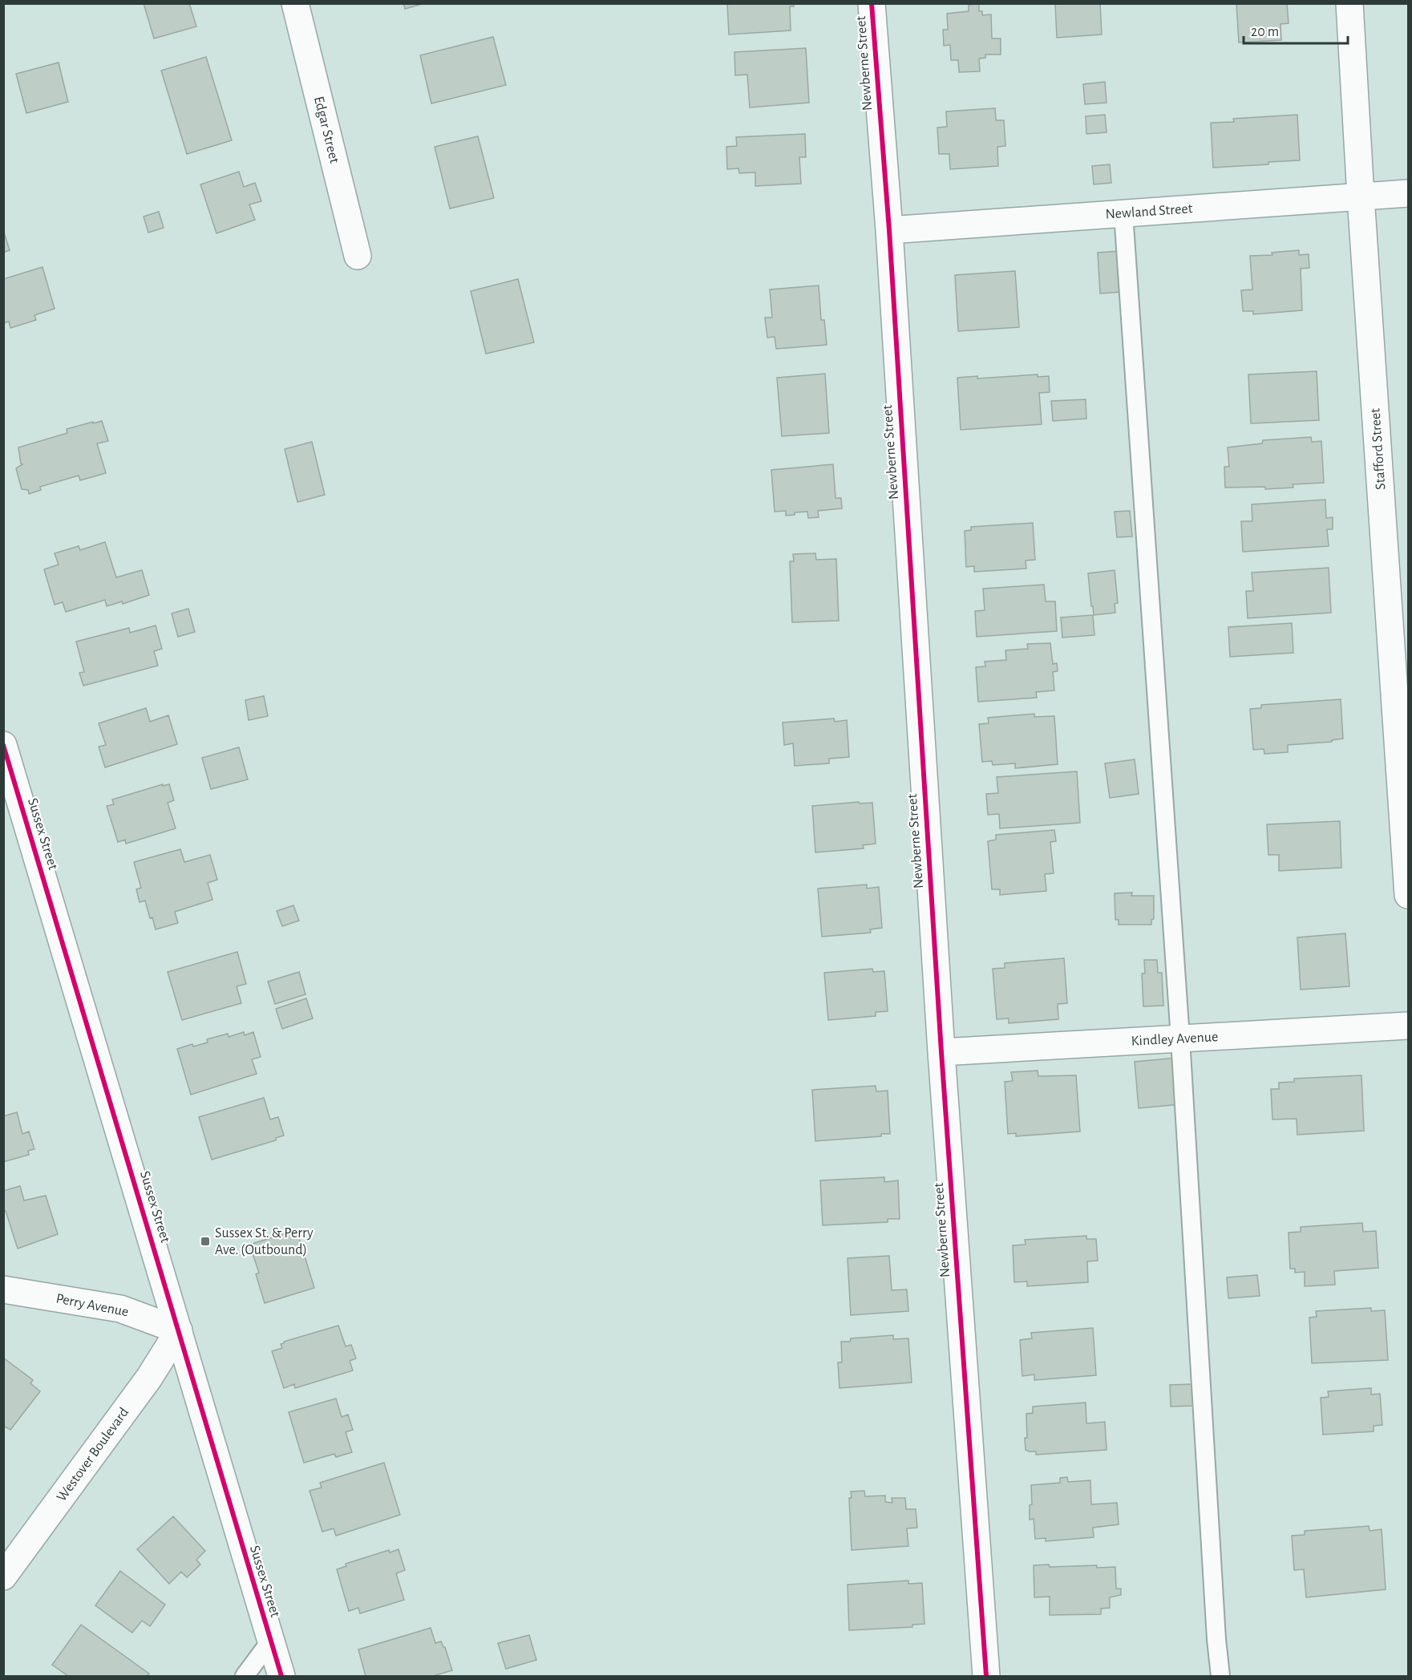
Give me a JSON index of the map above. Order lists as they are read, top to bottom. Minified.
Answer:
{"streets":{"street":["Newberne Street","Edgar Street","Newland Street","Stafford Street","Sussex Street","Kindley Avenue","Perry Avenue","Westover Boulevard"]},"crossings":[["Newberne Street","Newland Street"],["Newberne Street","Kindley Avenue"],["Newland Street","Stafford Street"],["Sussex Street","Perry Avenue"],["Sussex Street","Westover Boulevard"],["Perry Avenue","Westover Boulevard"]],"places":{"transit":["Sussex St. & Perry Ave. (Outbound)"]},"scale_bar":"20 m"}
